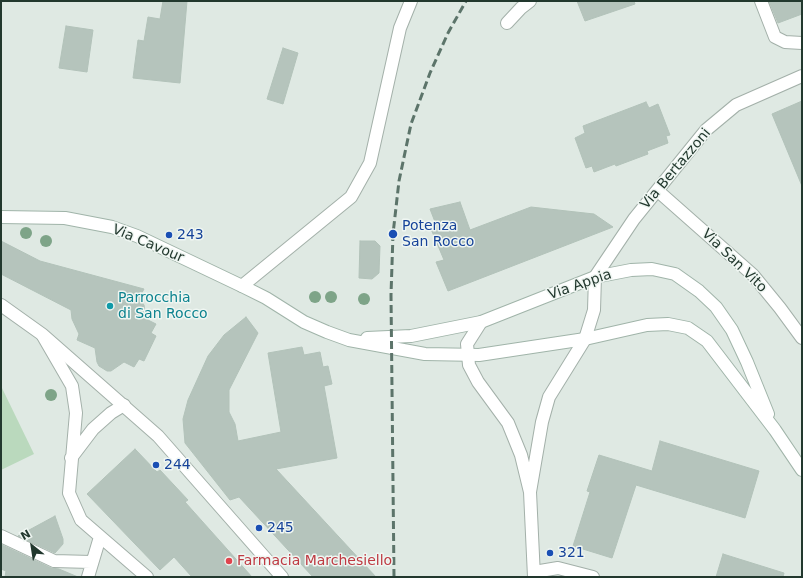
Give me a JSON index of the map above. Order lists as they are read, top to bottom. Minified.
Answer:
{"streets":{"street":["Via Bertazzoni","Via Cavour","Via San Vito","Via Appia"]},"crossings":[["Via Bertazzoni","Via San Vito"],["Via Bertazzoni","Via Appia"],["Via Cavour","Via Appia"]],"places":["Potenza San Rocco","243","Parrocchia di San Rocco","244","245","321","Farmacia Marchesiello"],"north":"top left"}
